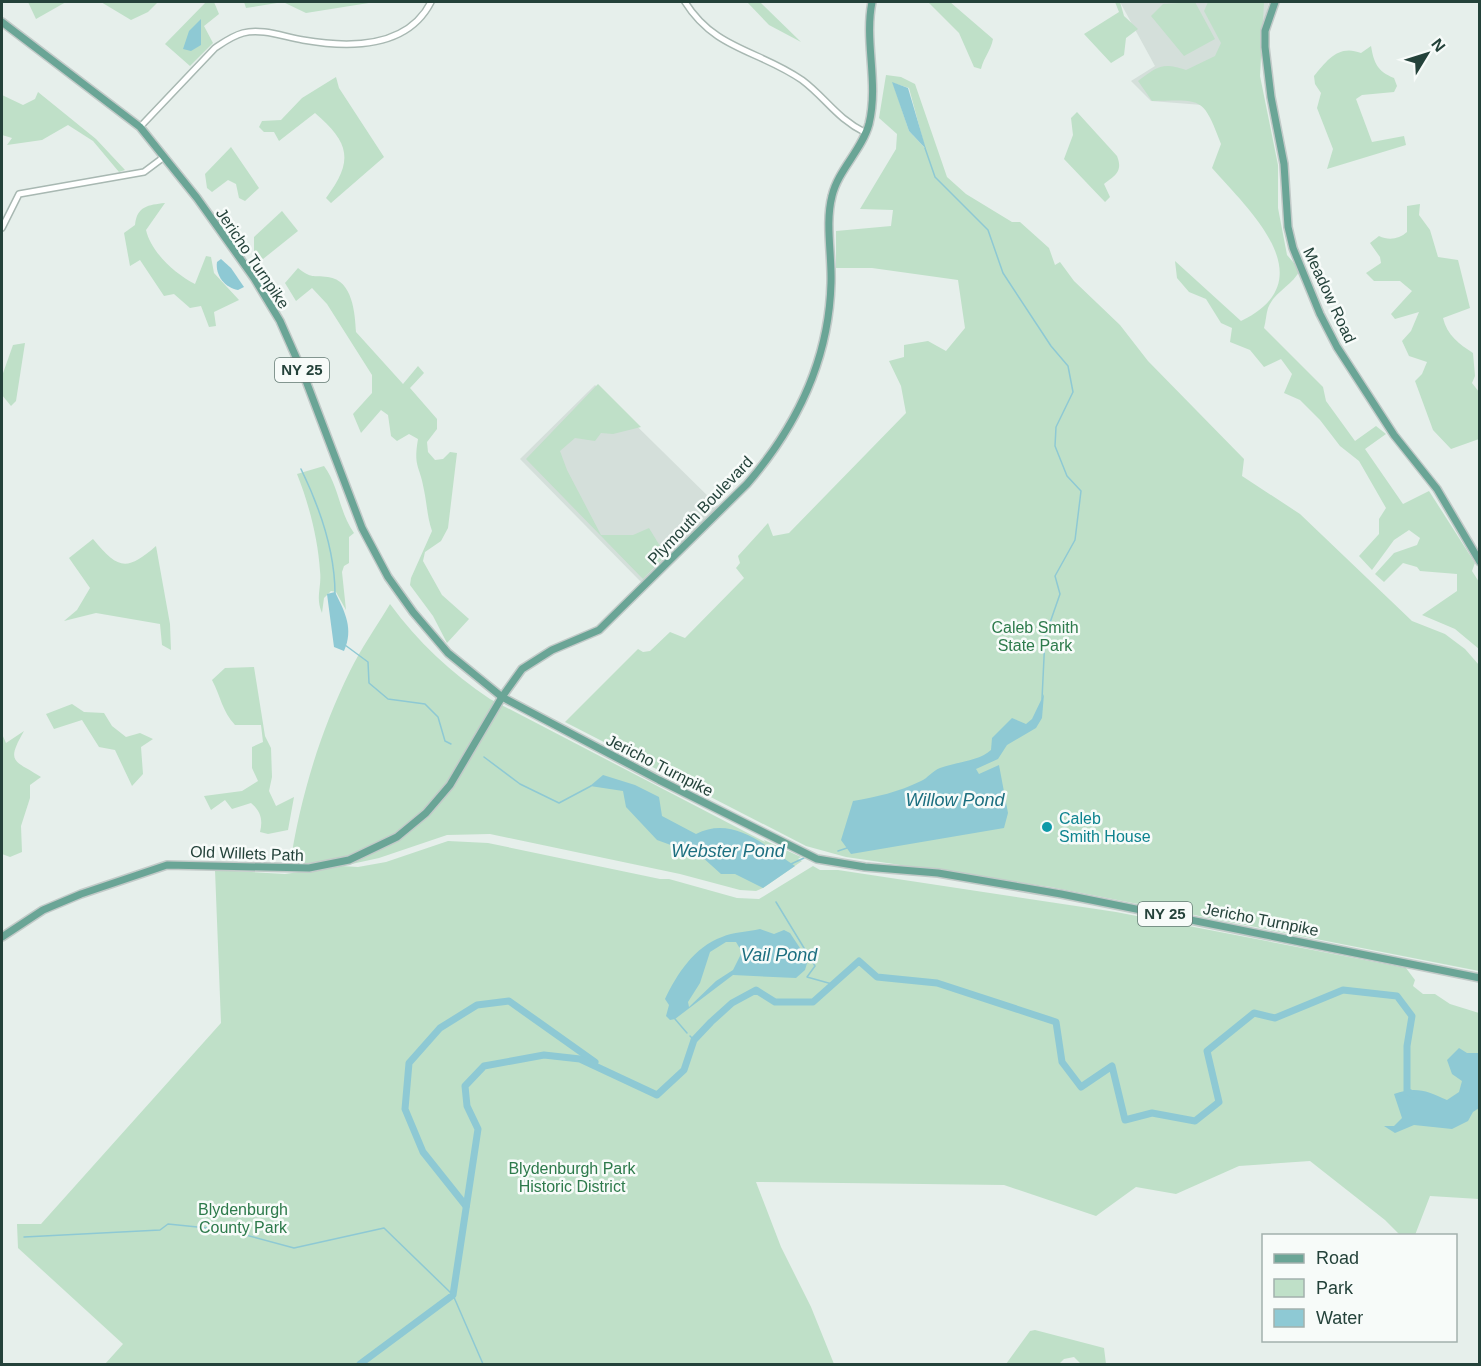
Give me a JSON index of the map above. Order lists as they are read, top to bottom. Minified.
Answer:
{"streets":{"main road":["Jericho Turnpike","Meadow Road","NY 25","Plymouth Boulevard","Old Willets Path"]},"crossings":[["Jericho Turnpike","NY 25"],["Jericho Turnpike","Plymouth Boulevard"],["Jericho Turnpike","Old Willets Path"],["Plymouth Boulevard","Old Willets Path"]],"water":["Willow Pond","Webster Pond","Vail Pond"],"parks":["Caleb Smith State Park","Blydenburgh Park Historic District","Blydenburgh County Park"],"places":["Caleb Smith House"],"legend":["Road","Park","Water"],"north":"top right"}
